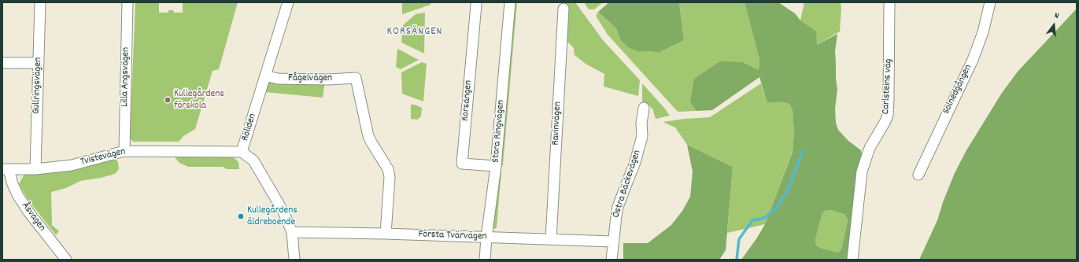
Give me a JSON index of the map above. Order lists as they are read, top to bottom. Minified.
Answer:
{"streets":{"street":["Lilla Ängsvägen","Fågelvägen","Gullringsvägen","Carlsteins väg","Solnedgången","Korsängen","Ravinvägen","Röliden","Stora Ringvägen","Tvistevägen","Östra Bäckevägen","Åsvägen","Första Tvärvägen"]},"crossings":[["Lilla Ängsvägen","Tvistevägen"],["Fågelvägen","Röliden"],["Fågelvägen","Första Tvärvägen"],["Gullringsvägen","Tvistevägen"],["Korsängen","Stora Ringvägen"],["Ravinvägen","Första Tvärvägen"],["Röliden","Tvistevägen"],["Röliden","Första Tvärvägen"],["Stora Ringvägen","Första Tvärvägen"],["Tvistevägen","Åsvägen"],["Östra Bäckevägen","Första Tvärvägen"]],"districts":["KORSÄNGEN"],"places":["Kullegårdens förskola","Kullegårdens äldreboende"],"north":"top"}
